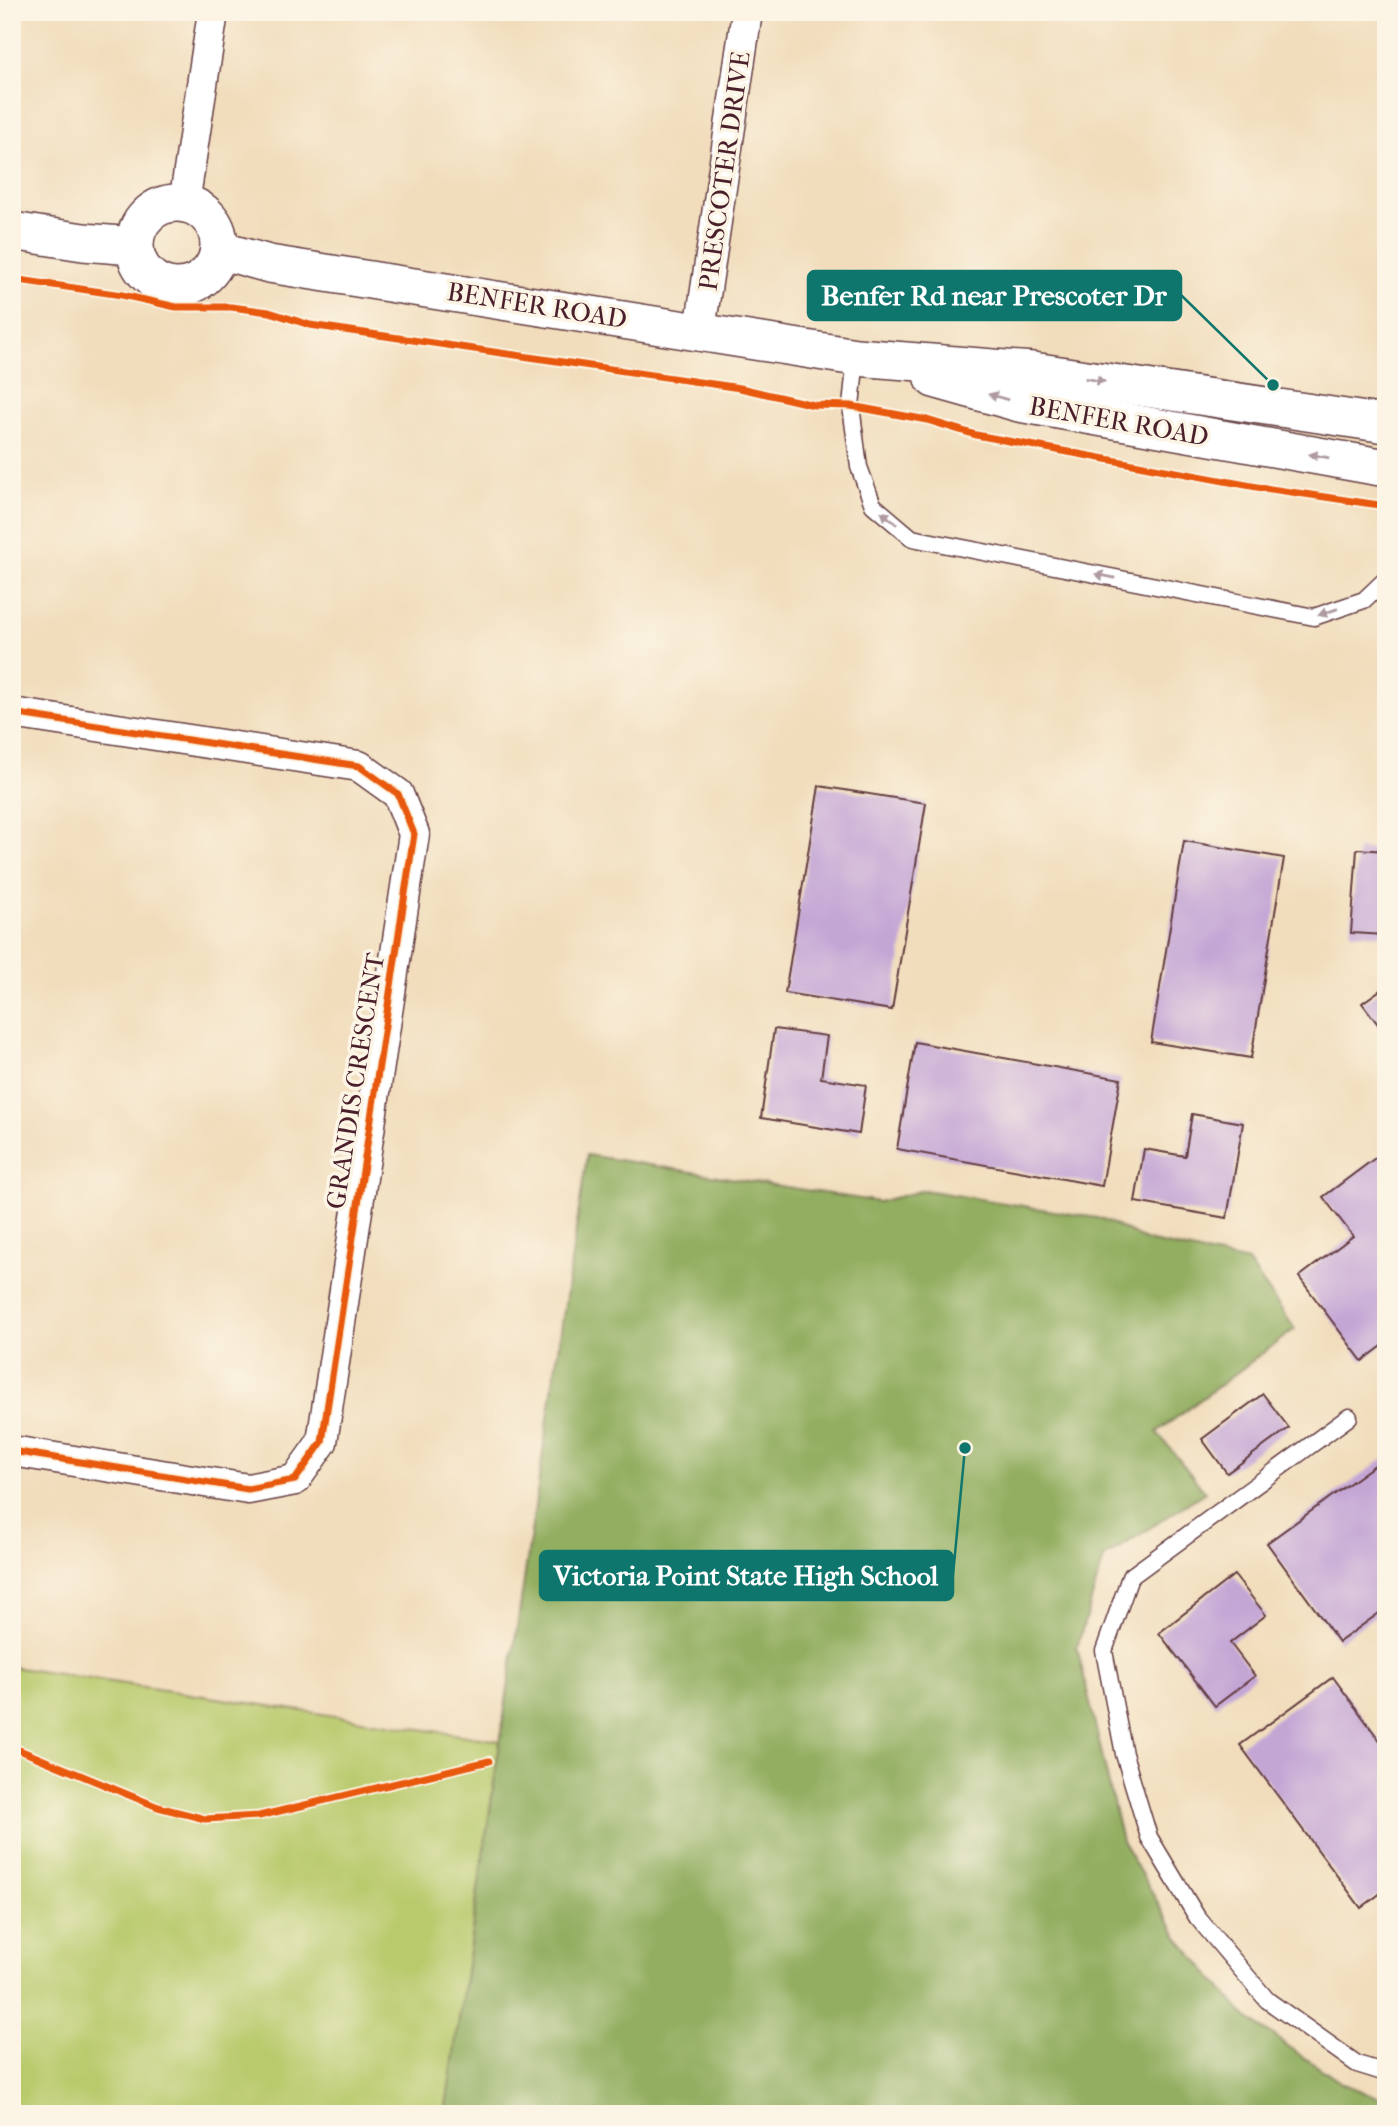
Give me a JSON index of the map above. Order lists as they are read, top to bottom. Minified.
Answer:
{"streets":{"street":["PRESCOTER DRIVE","BENFER ROAD","GRANDIS CRESCENT"]},"crossings":[["PRESCOTER DRIVE","BENFER ROAD"]],"places":["Benfer Rd near Prescoter Dr","Victoria Point State High School"]}
